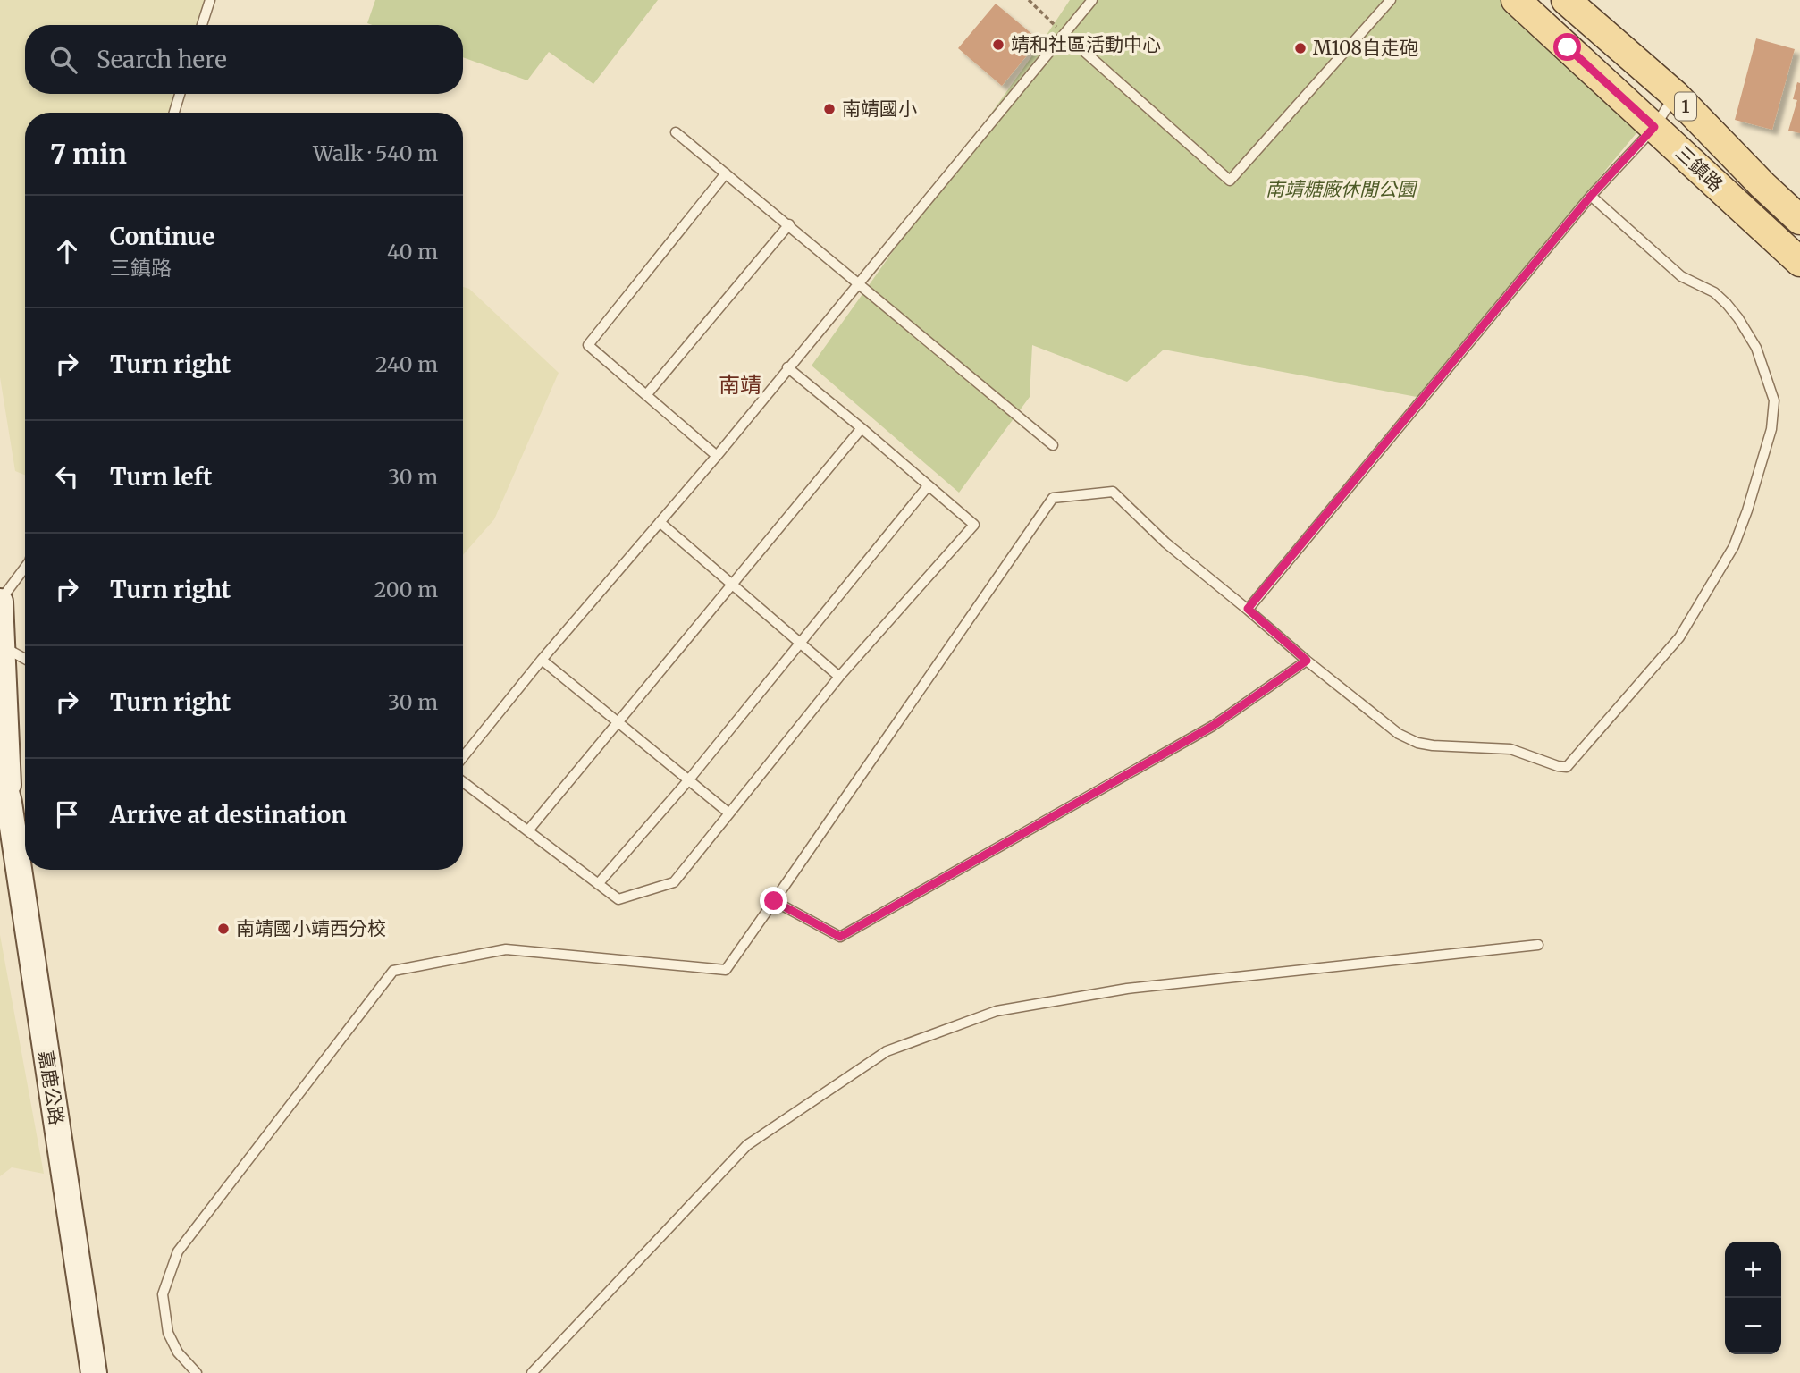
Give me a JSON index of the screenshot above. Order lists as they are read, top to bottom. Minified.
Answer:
{"streets":{"main road":["1","三鎮路","嘉鹿公路"]},"districts":["南靖"],"parks":["南靖糖廠休閒公園"],"places":["靖和社區活動中心","M108自走砲","南靖國小","南靖國小靖西分校"],"page":{"search":"Search here","heading":["7 min","Walk · 540 m"],"list":[["Continue","三鎮路","40 m"],["Turn right","240 m"],["Turn left","30 m"],["Turn right","200 m"],["Turn right","30 m"],"Arrive at destination"],"map_buttons":["+","−"]}}
